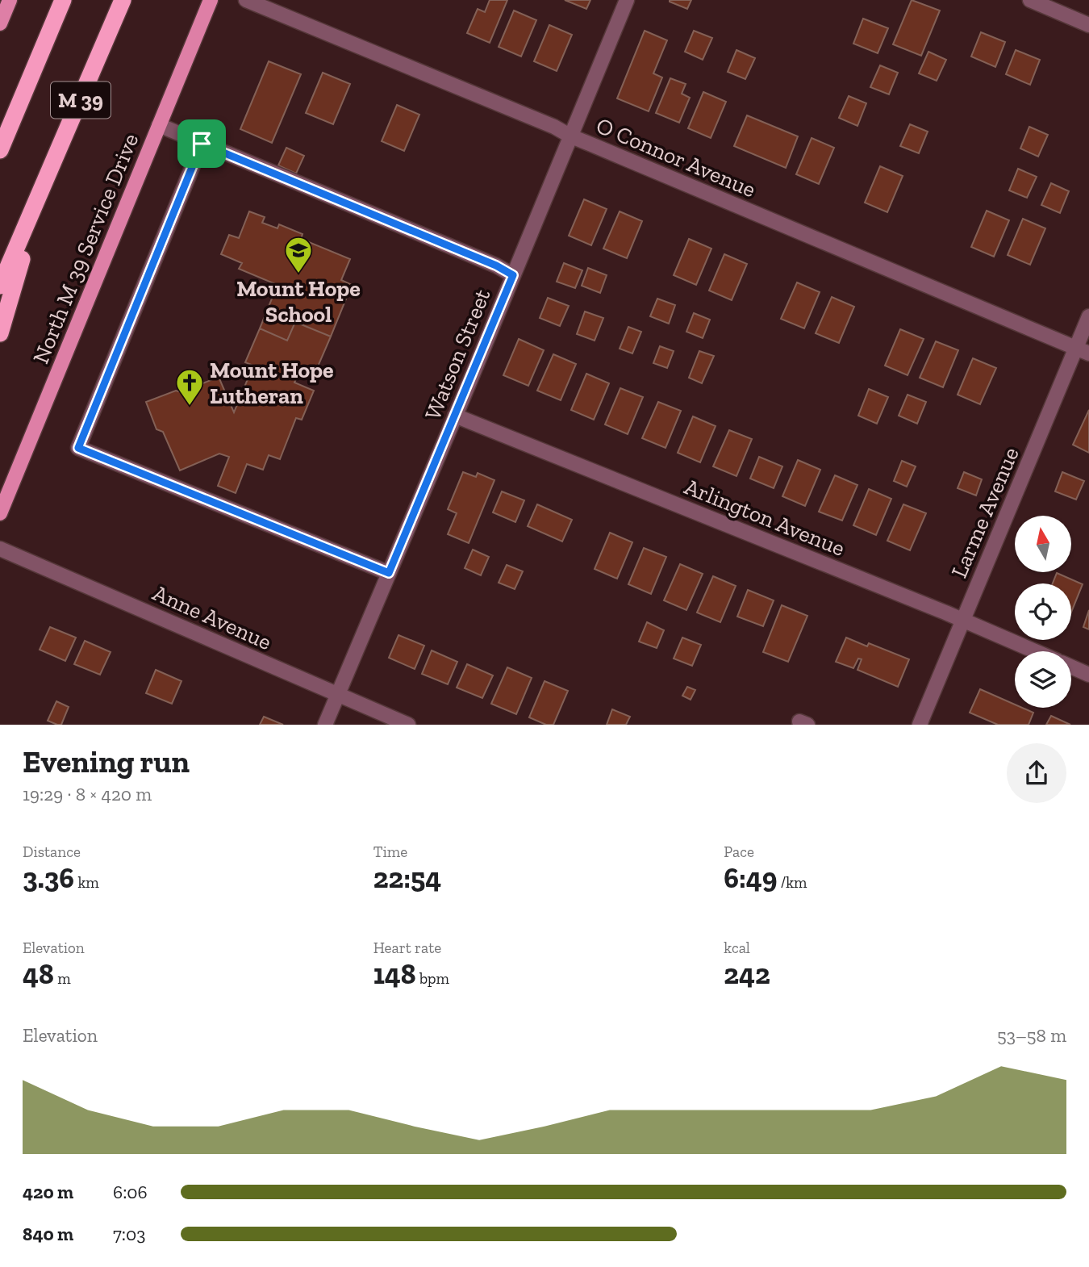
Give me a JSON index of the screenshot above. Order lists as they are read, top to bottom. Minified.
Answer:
{"streets":{"highway":["M 39"],"main road":["North M 39 Service Drive"],"street":["O Connor Avenue","Watson Street","Larme Avenue","Arlington Avenue","Anne Avenue"]},"crossings":[["O Connor Avenue","Watson Street"],["O Connor Avenue","Larme Avenue"],["Watson Street","Arlington Avenue"],["Watson Street","Anne Avenue"],["Larme Avenue","Arlington Avenue"]],"places":{"school or university":["Mount Hope School"],"church":["Mount Hope Lutheran"]},"north":"top","page":{"heading":["Evening run","19:29 · 8 × 420 m"],"stats":[["Distance","3.36 km"],["Time","22:54"],["Pace","6:49 /km"],["Elevation","48 m"],["Heart rate","148 bpm"],["kcal","242"]],"chart":["Elevation","53–58 m"],"list":[{"name":"420 m","note":"6:06"},{"name":"840 m","note":"7:03"}]}}
